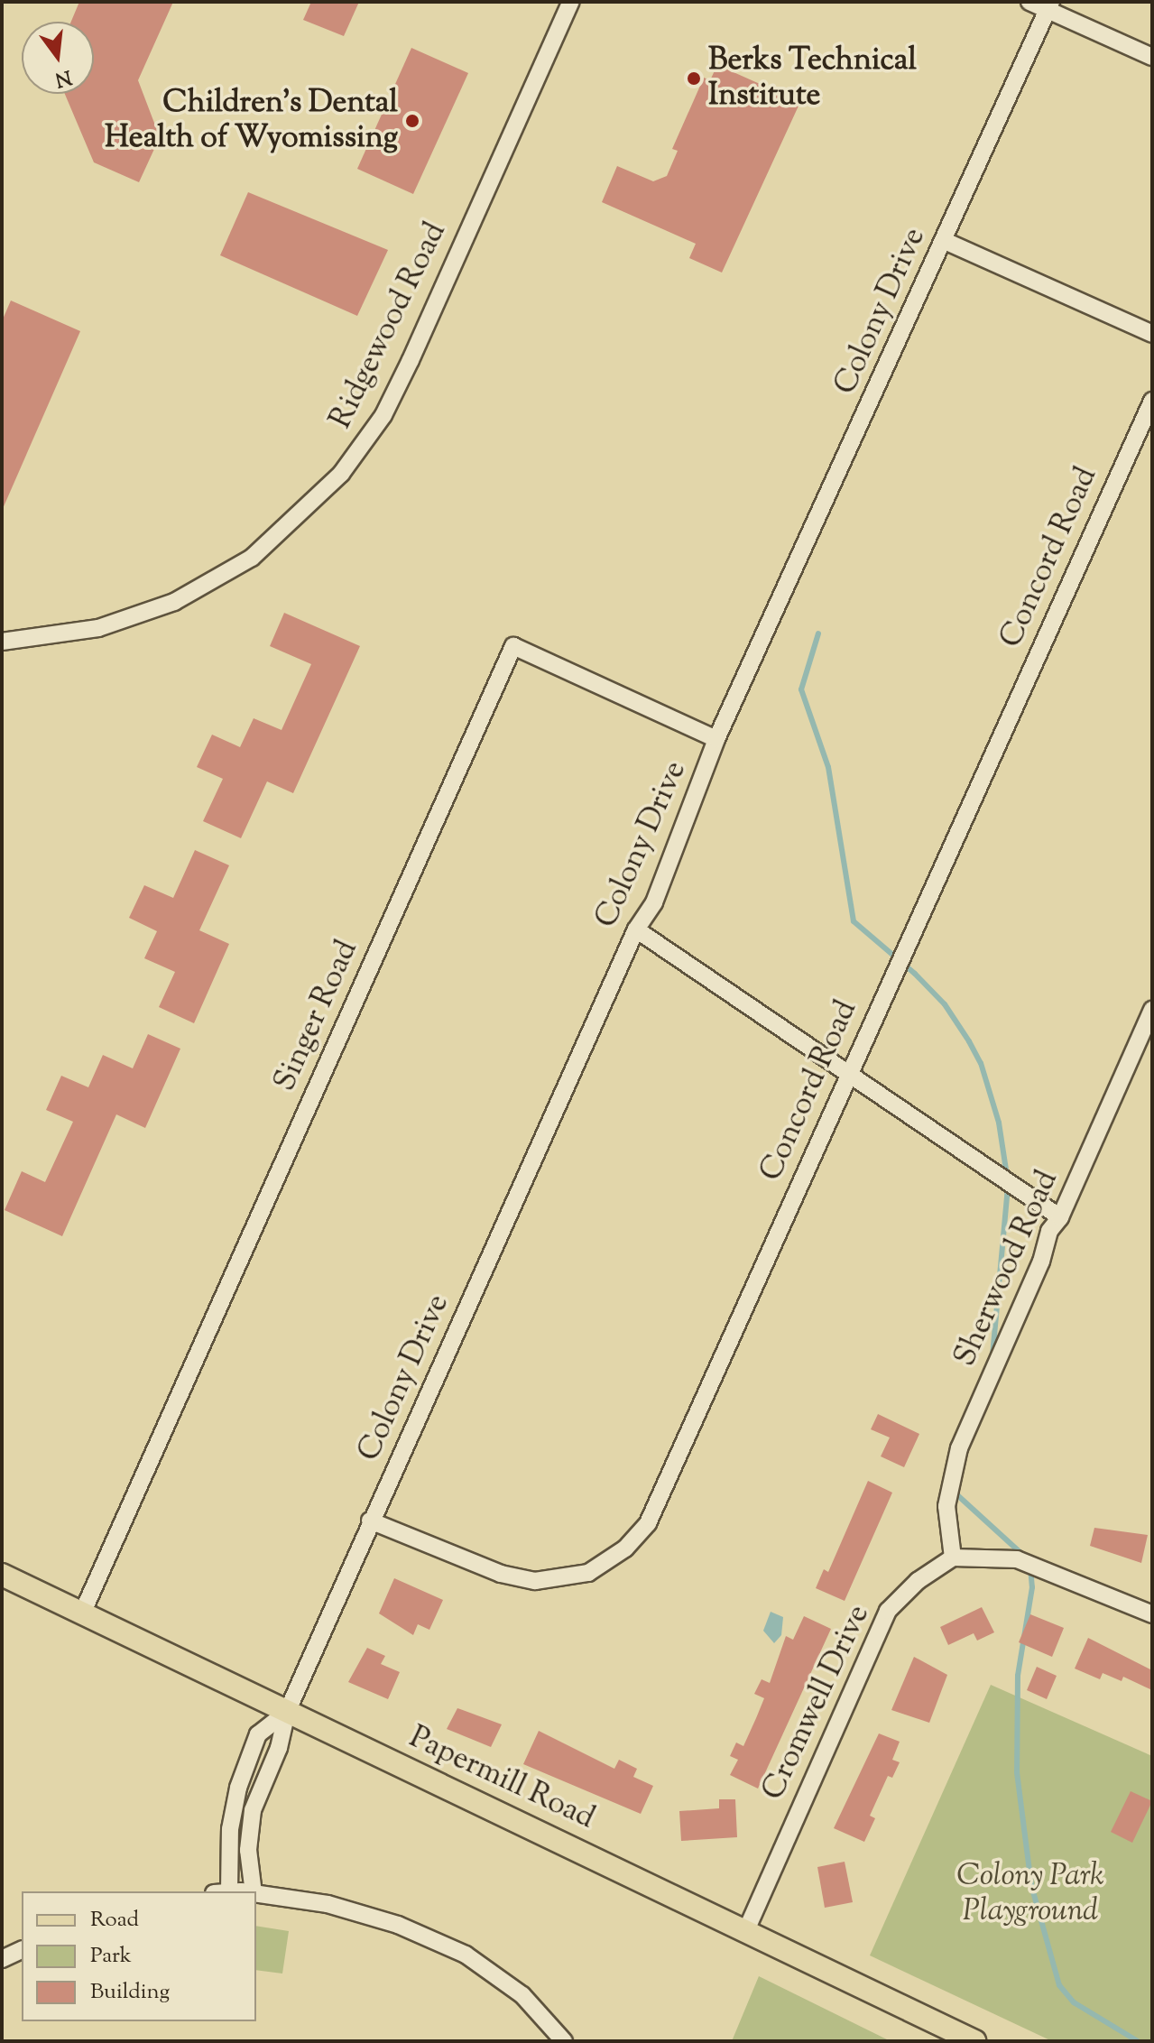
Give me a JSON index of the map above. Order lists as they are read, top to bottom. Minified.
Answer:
{"streets":{"main road":["Papermill Road"],"street":["Colony Drive","Ridgewood Road","Concord Road","Singer Road","Sherwood Road","Cromwell Drive"]},"crossings":[["Colony Drive","Concord Road"],["Colony Drive","Singer Road"],["Colony Drive","Papermill Road"],["Singer Road","Papermill Road"],["Sherwood Road","Cromwell Drive"],["Cromwell Drive","Papermill Road"]],"parks":["Colony Park Playground"],"places":["Berks Technical Institute","Children's Dental Health of Wyomissing"],"legend":["Road","Park","Building"],"north":"bottom"}
